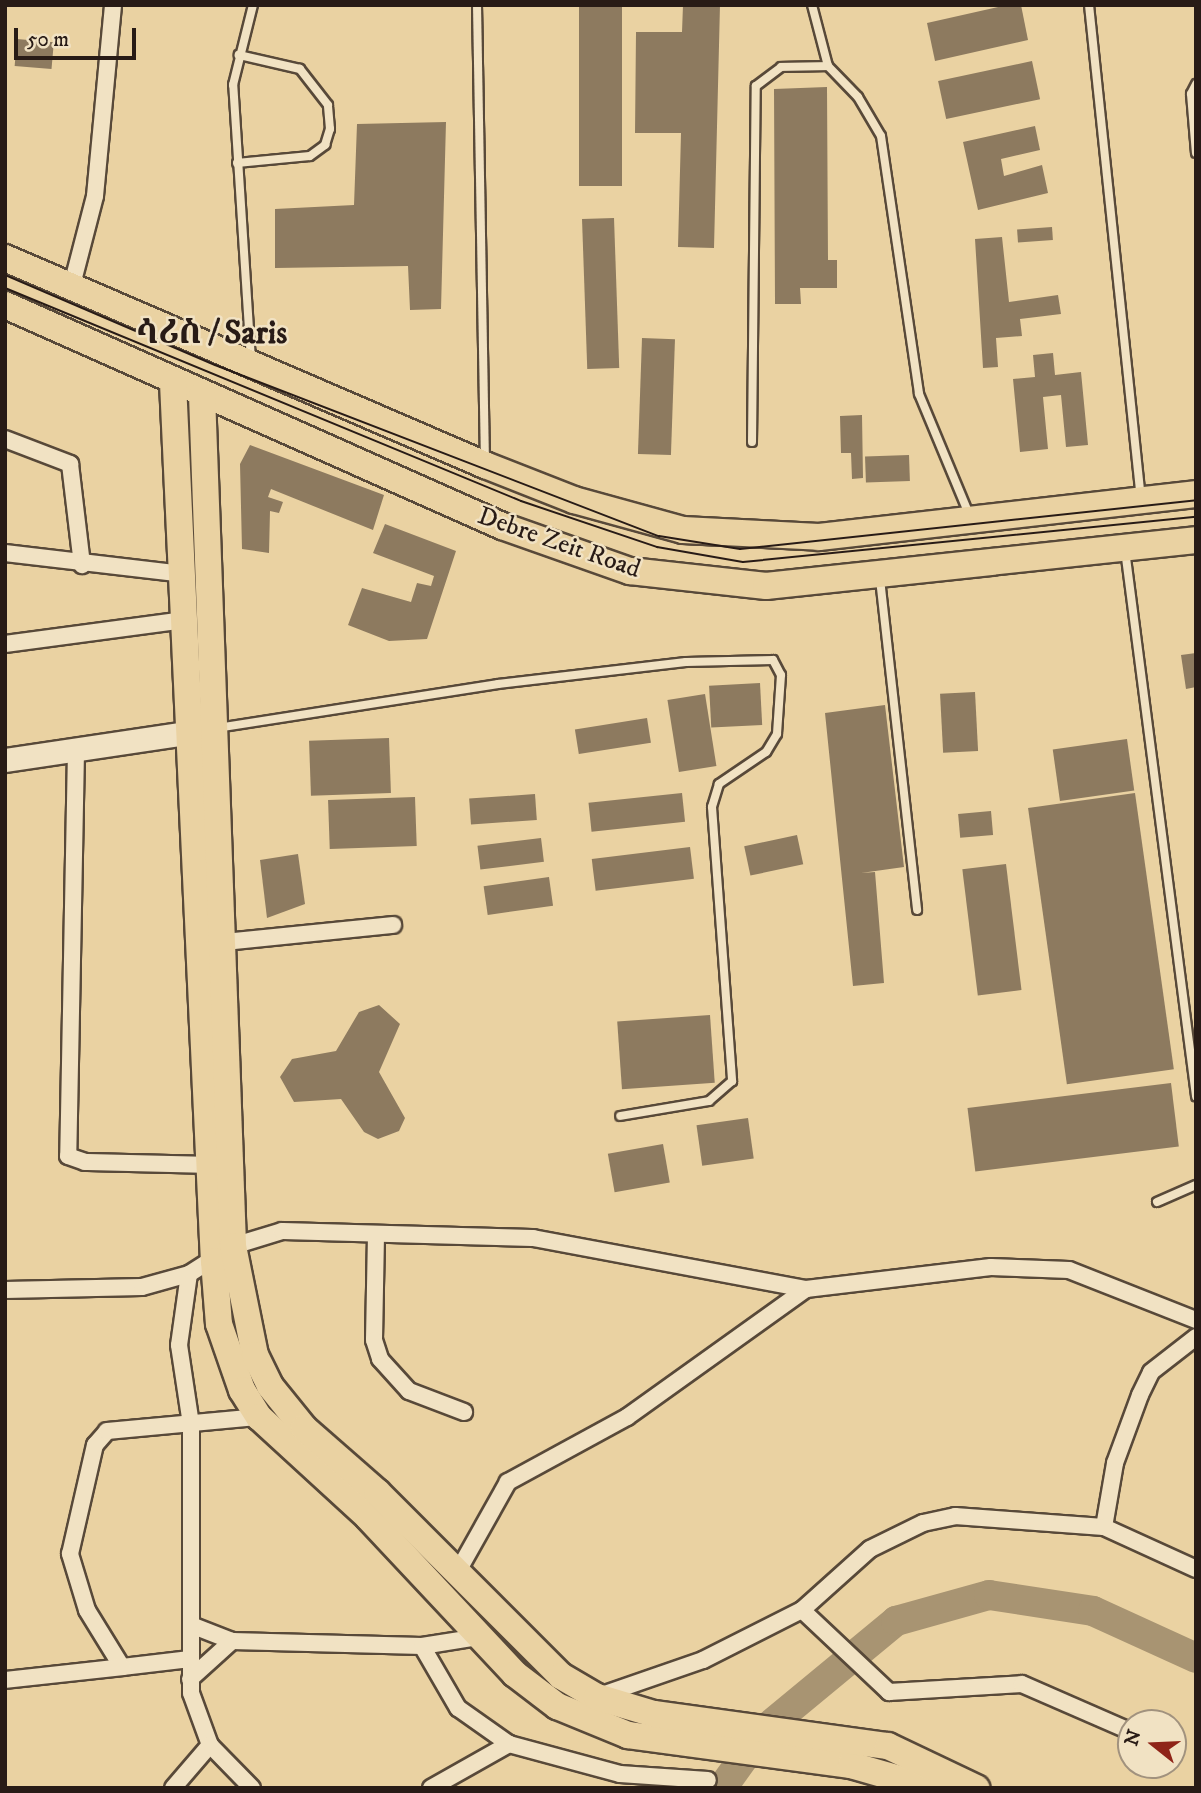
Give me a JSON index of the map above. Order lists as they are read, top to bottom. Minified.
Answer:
{"streets":{"main road":["Debre Zeit Road"]},"districts":["ሳሪስ / Saris"],"scale_bar":"50 m","north":"left"}
